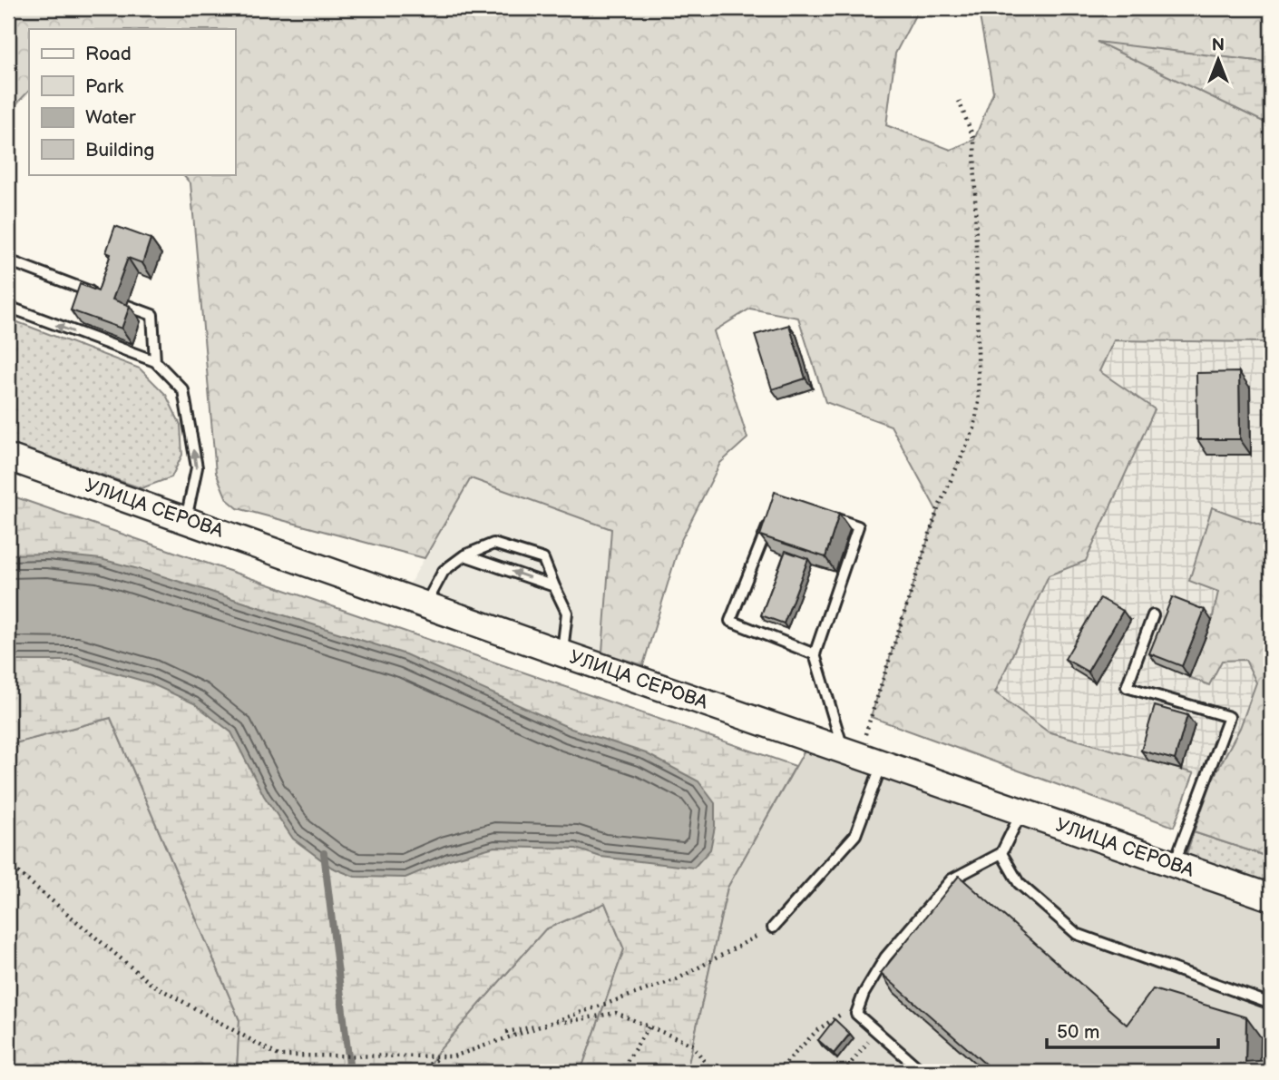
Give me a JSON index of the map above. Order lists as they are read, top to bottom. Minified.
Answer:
{"streets":{"main road":["УЛИЦА СЕРОВА"]},"legend":["Road","Park","Water","Building"],"scale_bar":"50 m","north":"top"}
